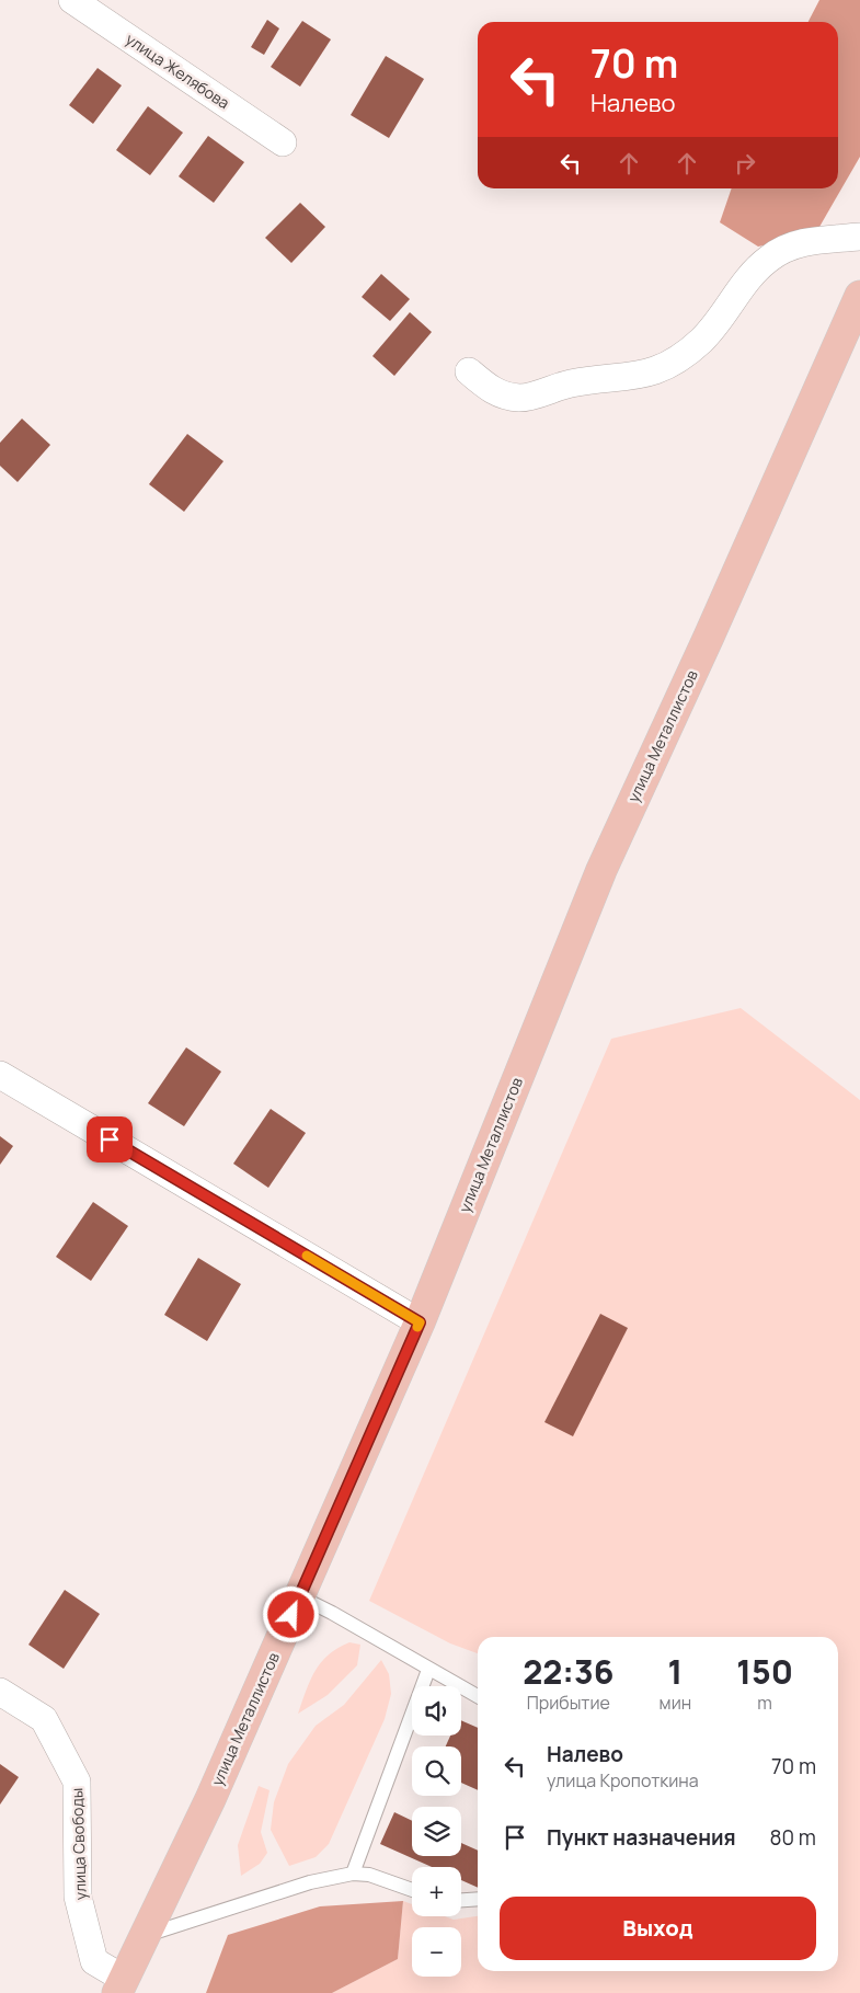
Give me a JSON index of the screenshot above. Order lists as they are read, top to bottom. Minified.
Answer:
{"streets":{"main road":["улица Металлистов"],"street":["улица Желябова","улица Свободы"]},"crossings":[["улица Металлистов","улица Свободы"]],"page":{"turn":["70 m","Налево"],"eta":["22:36","Прибытие","1","мин","150","m"],"map_buttons":["+","−"],"list":[{"name":"Налево","note":"улица Кропоткина","value":"70 m"},{"name":"Пункт назначения","value":"80 m"}],"buttons":"Выход"}}
